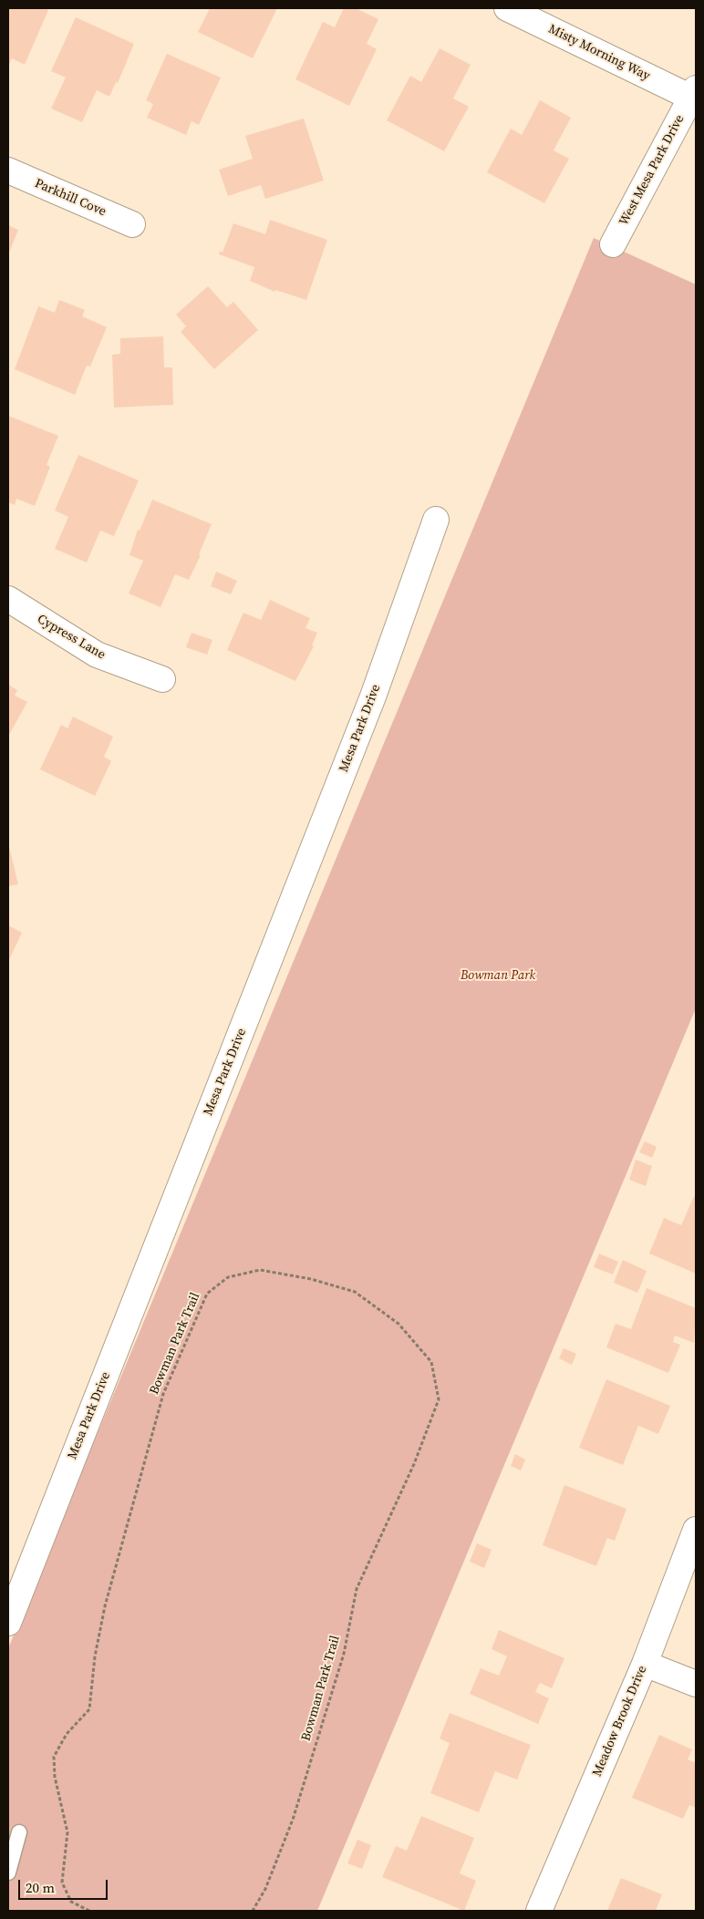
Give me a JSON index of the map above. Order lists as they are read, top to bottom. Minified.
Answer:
{"streets":{"street":["Misty Morning Way","West Mesa Park Drive","Parkhill Cove","Cypress Lane","Mesa Park Drive","Meadow Brook Drive"],"path":["Bowman Park Trail"]},"crossings":[["Misty Morning Way","West Mesa Park Drive"]],"parks":["Bowman Park"],"scale_bar":"20 m"}
